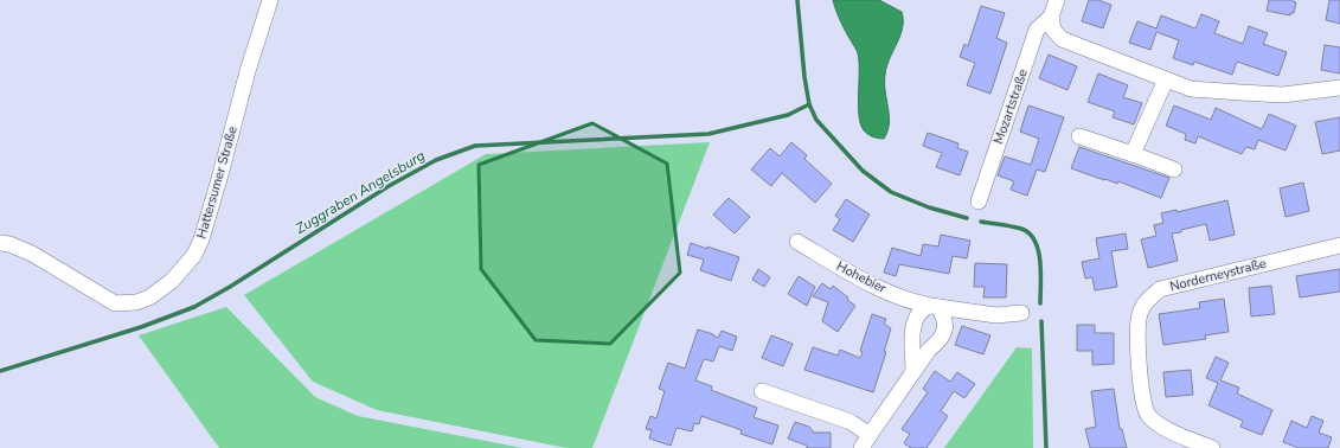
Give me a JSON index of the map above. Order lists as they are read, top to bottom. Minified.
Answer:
{"streets":{"street":["Mozartstraße","Hattersumer Straße","Norderneystraße","Hohebier"]},"water":["Zuggraben Angelsburg"]}
